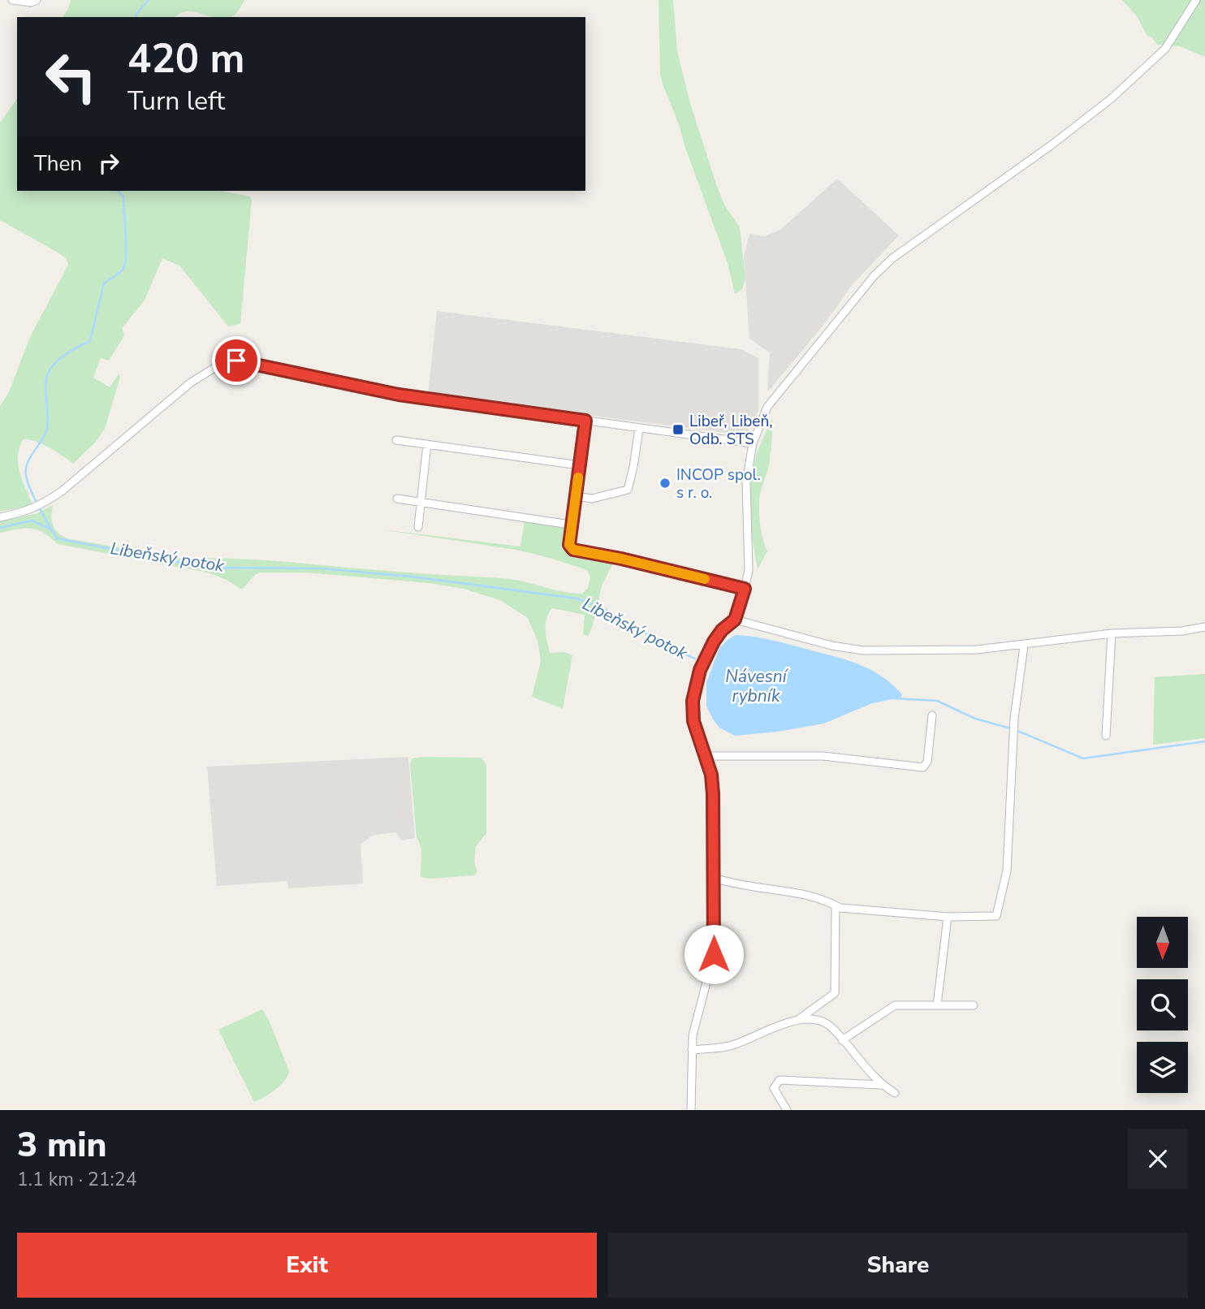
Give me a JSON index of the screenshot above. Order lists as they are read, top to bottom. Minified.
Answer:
{"water":["Libeňský potok","Návesní rybník"],"places":{"transit":["Libeř, Libeň, Odb. STS"],"other":["INCOP spol. s r. o."]},"north":"bottom","page":{"turn":["420 m","Turn left"],"then":"Then","heading":["3 min","1.1 km · 21:24"],"buttons":["Exit","Share"]}}
